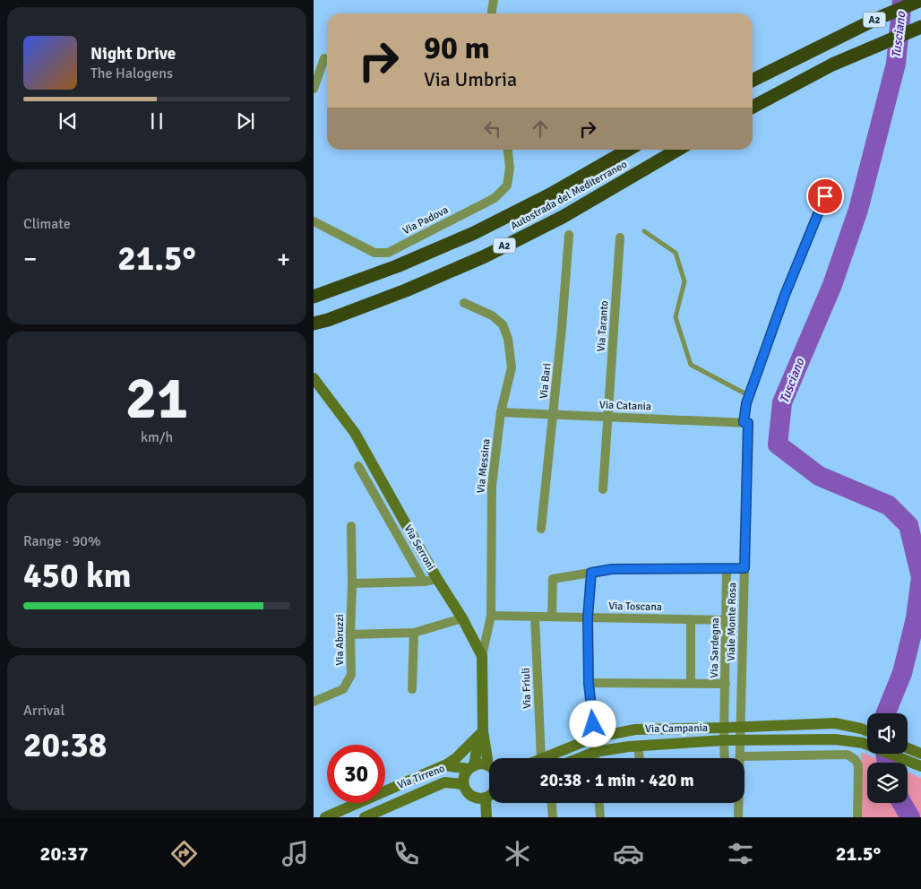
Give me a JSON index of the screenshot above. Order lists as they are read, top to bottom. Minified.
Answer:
{"streets":{"highway":["A2","Autostrada del Mediterraneo"],"street":["Via Padova","Via Taranto","Via Bari","Via Catania","Via Messina","Via Serroni","Via Toscana","Viale Monte Rosa","Via Abruzzi","Via Sardegna","Via Friuli","Via Campania","Via Tirreno"]},"crossings":[["Via Taranto","Via Catania"],["Via Bari","Via Catania"],["Via Catania","Via Messina"],["Via Catania","Viale Monte Rosa"],["Via Messina","Via Serroni"],["Via Messina","Via Toscana"],["Via Serroni","Via Tirreno"],["Via Toscana","Via Sardegna"],["Via Toscana","Via Friuli"],["Viale Monte Rosa","Via Campania"],["Via Sardegna","Via Campania"]],"water":["Tusciano"],"page":{"turn":["90 m","Via Umbria"],"song":["Night Drive","The Halogens"],"tile":["Climate",["21","km/h"],["Range · 90%","450 km"],["Arrival","20:38"]],"heat":["−","21.5°","+"],"limit":"30","trip":"20:38 · 1 min · 420 m","tabs":["20:37","21.5°"]}}
